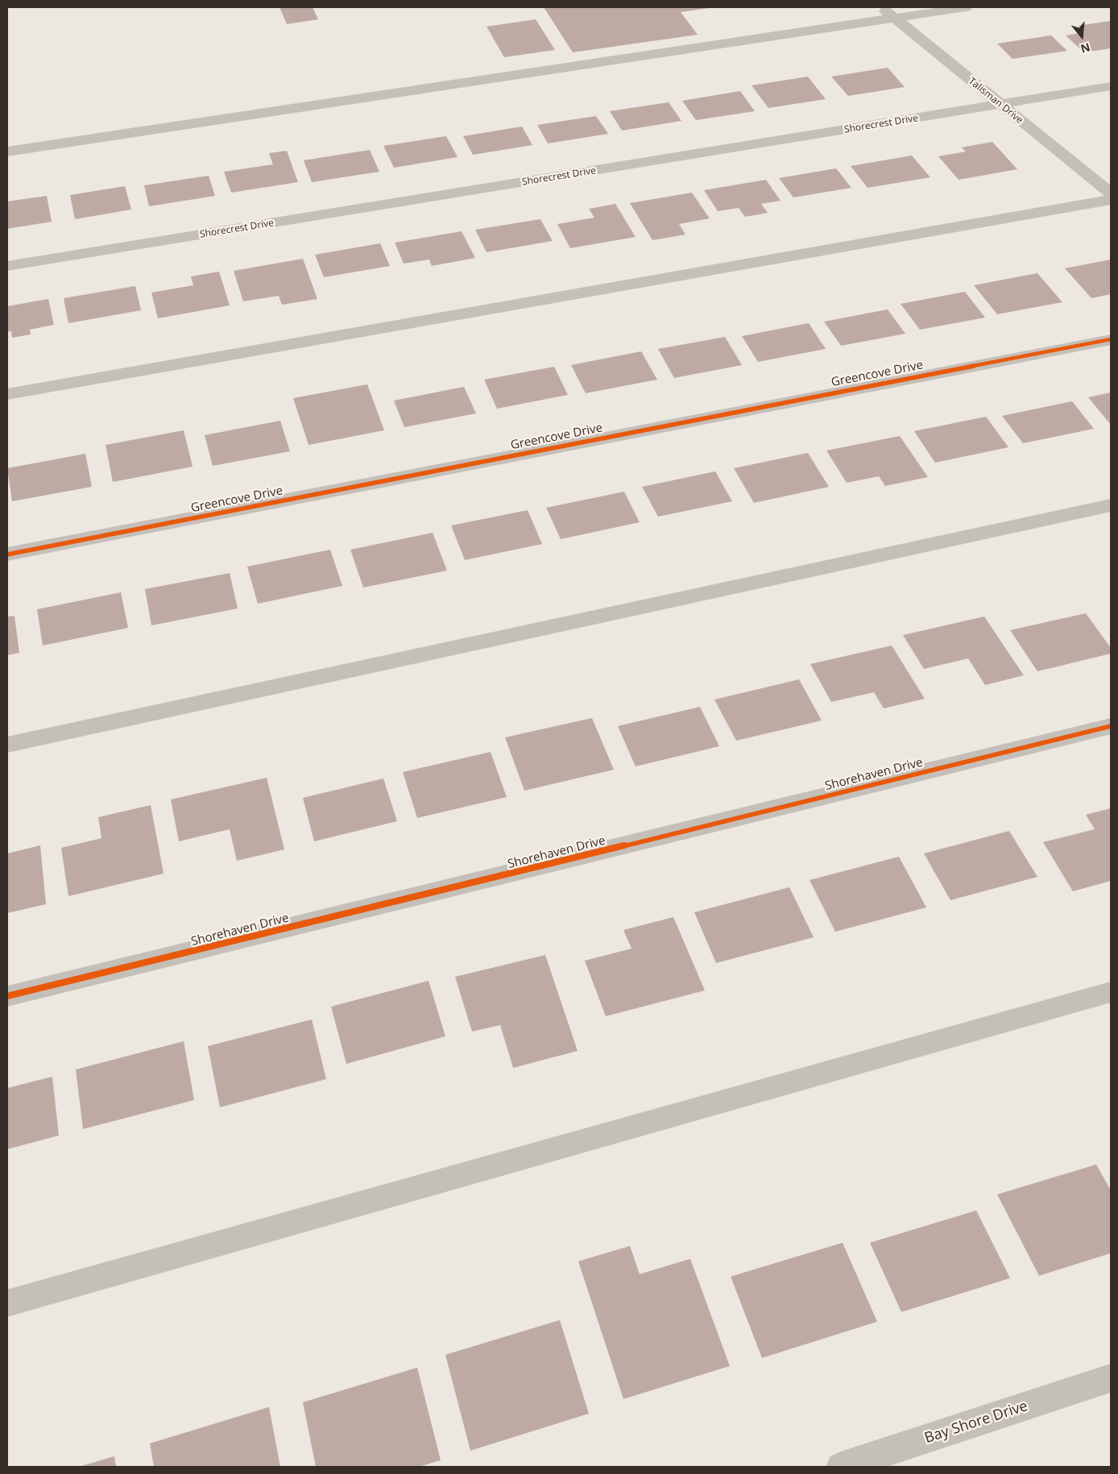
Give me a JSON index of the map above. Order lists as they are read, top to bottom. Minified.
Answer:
{"streets":{"street":["Talisman Drive","Shorecrest Drive","Greencove Drive","Shorehaven Drive","Bay Shore Drive"]},"crossings":[["Talisman Drive","Shorecrest Drive"]],"north":"bottom"}
